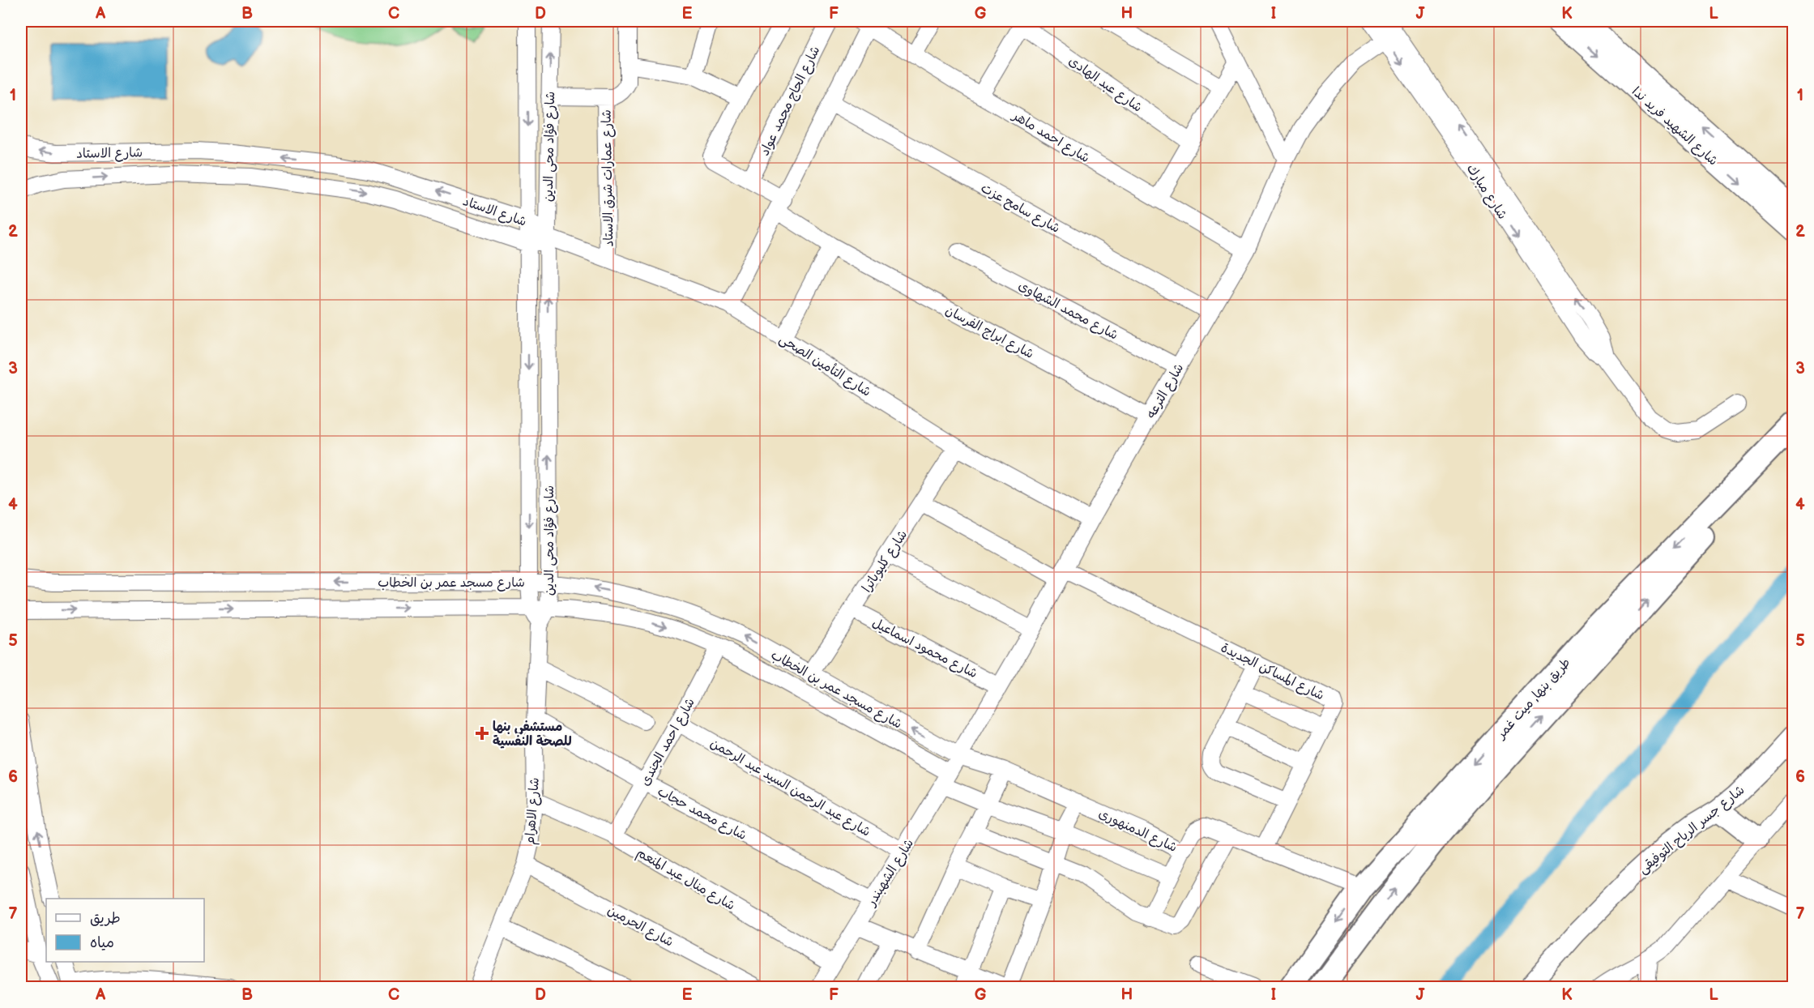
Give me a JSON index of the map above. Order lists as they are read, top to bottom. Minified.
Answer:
{"streets":{"highway":["طريق بنها, ميت غمر"],"main road":["شارع الشهيد فريد ندا","شارع جسر الرياح التوفيقى"],"street":["شارع عبد الهادى","شارع الحاج محمد عواد","شارع احمد ماهر","شارع فؤاد محى الدين","شارع الاستاد","شارع عمارات شرق الاستاد","شارع مبارك","شارع سامح عزت","شارع محمد الشهاوى","شارع ابراج الفرسان","شارع التأمين الصحى","شارع الترعه","شارع كليوباترا","شارع مسجد عمر بن الخطاب","شارع محمود اسماعيل","شارع المساكن الجديدة","شارع احمد الجندى","شارع عبد الرحمن السيد عبد الرحمن","شارع الاهرام","شارع محمد حجاب","شارع الدمنهورى","شارع الشهبندر","شارع منال عبد المنعم","شارع الحرمين"]},"crossings":[["شارع الحاج محمد عواد","شارع ابراج الفرسان"],["شارع احمد ماهر","شارع الترعه"],["شارع فؤاد محى الدين","شارع الاستاد"],["شارع فؤاد محى الدين","شارع التأمين الصحى"],["شارع فؤاد محى الدين","شارع مسجد عمر بن الخطاب"],["شارع فؤاد محى الدين","شارع الاهرام"],["شارع الاستاد","شارع التأمين الصحى"],["شارع عمارات شرق الاستاد","شارع التأمين الصحى"],["شارع مبارك","شارع الترعه"],["شارع سامح عزت","شارع الترعه"],["شارع محمد الشهاوى","شارع الترعه"],["شارع ابراج الفرسان","شارع الترعه"],["شارع التأمين الصحى","شارع الترعه"],["شارع التأمين الصحى","شارع كليوباترا"],["شارع الترعه","شارع مسجد عمر بن الخطاب"],["شارع الترعه","شارع محمود اسماعيل"],["شارع الترعه","شارع المساكن الجديدة"],["شارع الترعه","شارع الدمنهورى"],["شارع الترعه","شارع الشهبندر"],["شارع كليوباترا","شارع مسجد عمر بن الخطاب"],["شارع كليوباترا","شارع محمود اسماعيل"],["شارع كليوباترا","شارع المساكن الجديدة"],["شارع مسجد عمر بن الخطاب","شارع احمد الجندى"],["شارع مسجد عمر بن الخطاب","شارع الدمنهورى"],["شارع مسجد عمر بن الخطاب","شارع الشهبندر"],["شارع المساكن الجديدة","شارع الدمنهورى"],["طريق بنها, ميت غمر","شارع الدمنهورى"],["شارع احمد الجندى","شارع عبد الرحمن السيد عبد الرحمن"],["شارع احمد الجندى","شارع محمد حجاب"],["شارع احمد الجندى","شارع منال عبد المنعم"],["شارع عبد الرحمن السيد عبد الرحمن","شارع الشهبندر"],["شارع الاهرام","شارع محمد حجاب"],["شارع الاهرام","شارع منال عبد المنعم"],["شارع الاهرام","شارع الحرمين"],["شارع محمد حجاب","شارع الشهبندر"],["شارع الدمنهورى","شارع الشهبندر"],["شارع الشهبندر","شارع منال عبد المنعم"]],"places":{"health":["مستشفى بنها للصحة النفسية"]},"legend":["طريق","مياه"],"grid":{"columns":["A","B","C","D","E","F","G","H","I","J","K","L"],"rows":["1","2","3","4","5","6","7"]}}
